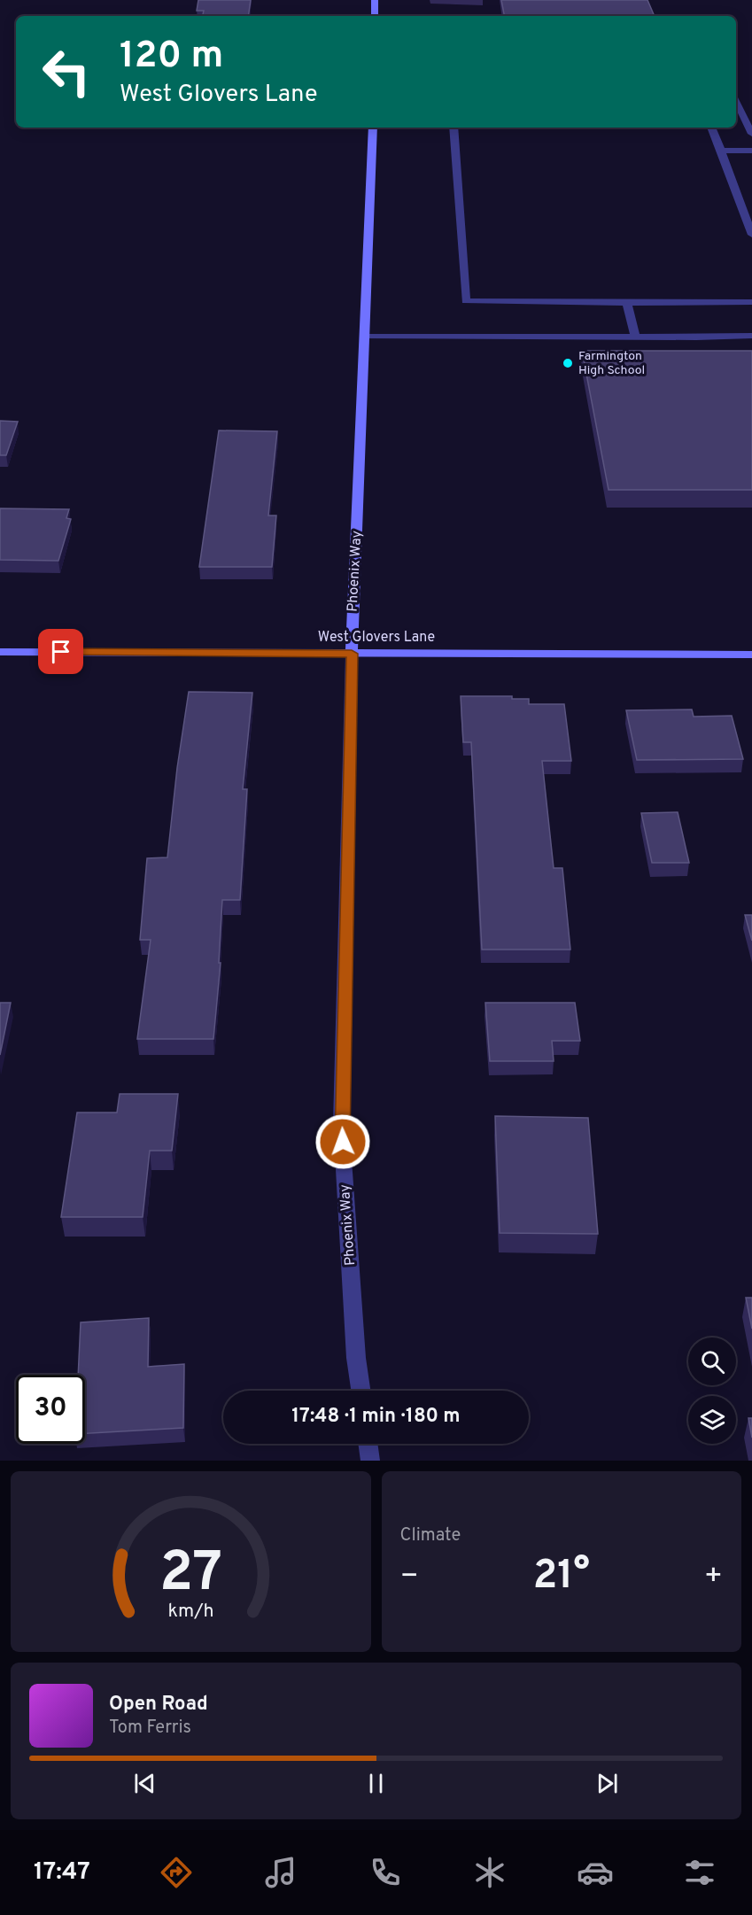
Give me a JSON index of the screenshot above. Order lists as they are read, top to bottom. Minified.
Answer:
{"streets":{"street":["Phoenix Way","West Glovers Lane"]},"crossings":[["Phoenix Way","West Glovers Lane"]],"places":["Farmington High School"],"page":{"turn":["120 m","West Glovers Lane"],"limit":"30","trip":"17:48 · 1 min · 180 m","tile":"Climate","heat":["−","21°","+"],"song":["Open Road","Tom Ferris"],"tabs":"17:47","gauge":["27","km/h"]}}
